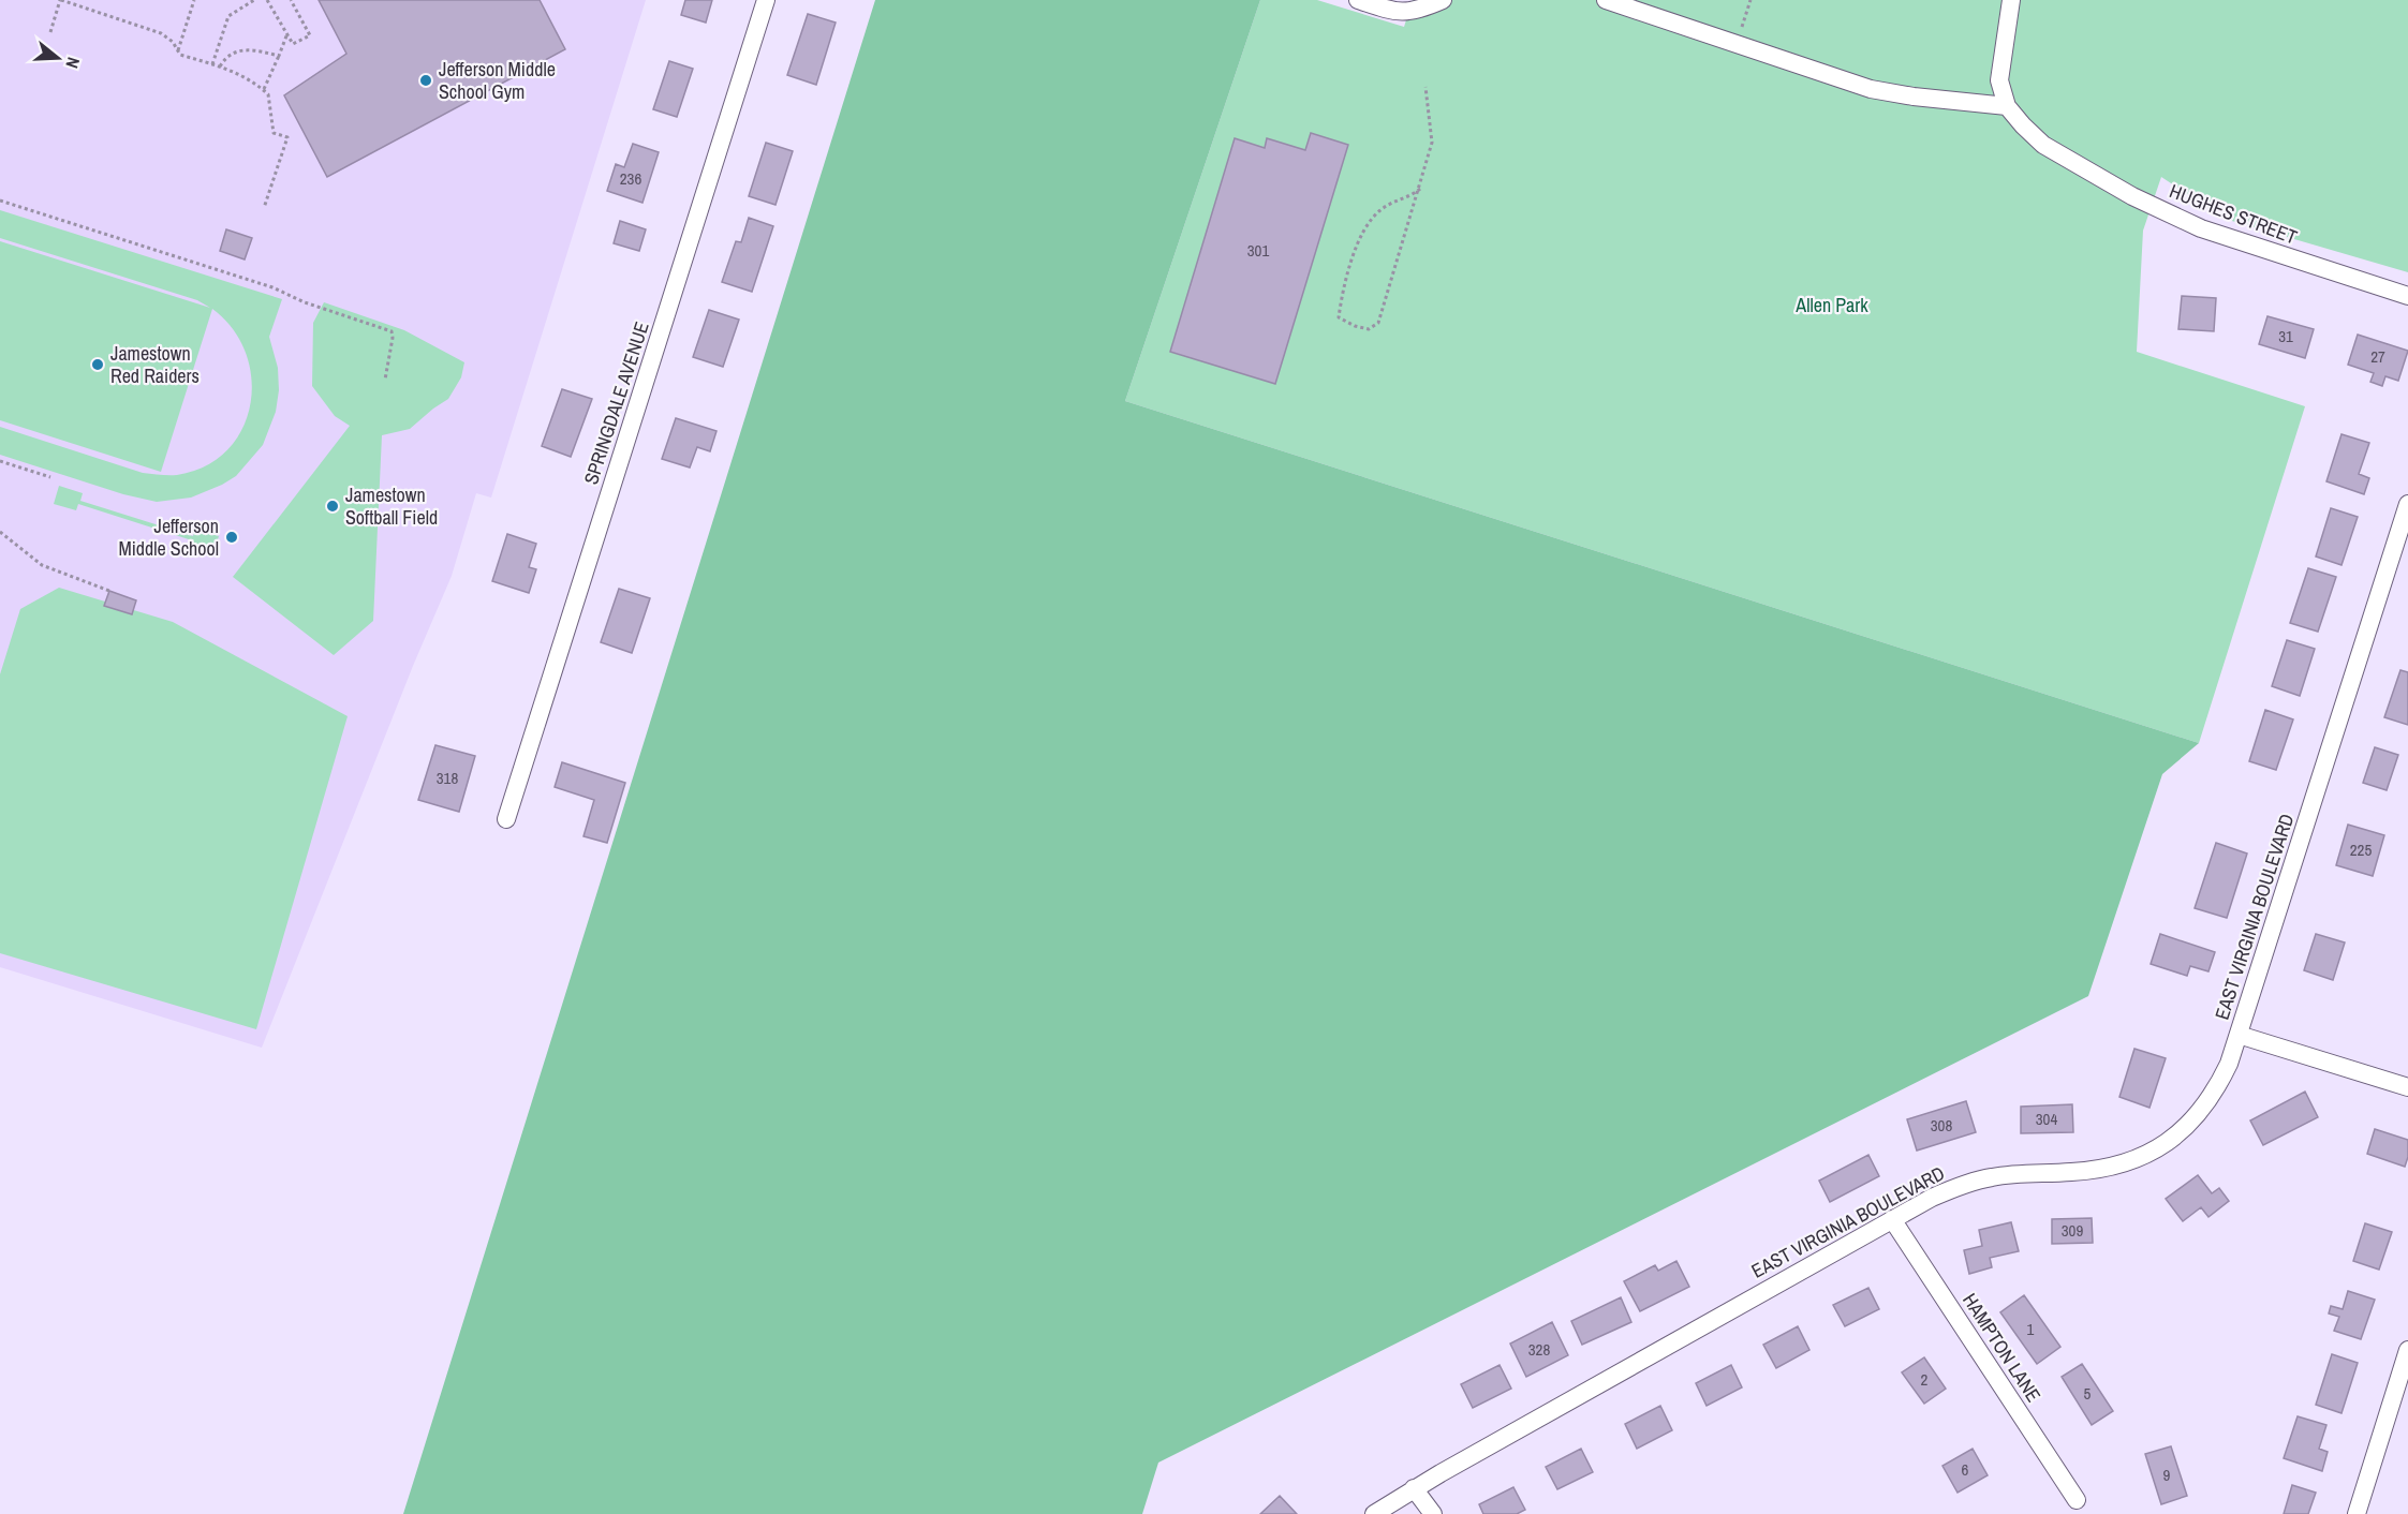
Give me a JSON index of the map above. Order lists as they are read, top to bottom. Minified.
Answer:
{"streets":{"street":["HUGHES STREET","SPRINGDALE AVENUE","EAST VIRGINIA BOULEVARD","HAMPTON LANE"]},"crossings":[["EAST VIRGINIA BOULEVARD","HAMPTON LANE"]],"parks":["Allen Park"],"places":["Jefferson Middle School Gym","Jamestown Red Raiders","Jamestown Softball Field","Jefferson Middle School"],"house_numbers":["236","301","31","27","318","225","304","308","309","1","328","2","5","6","9"],"north":"right"}
